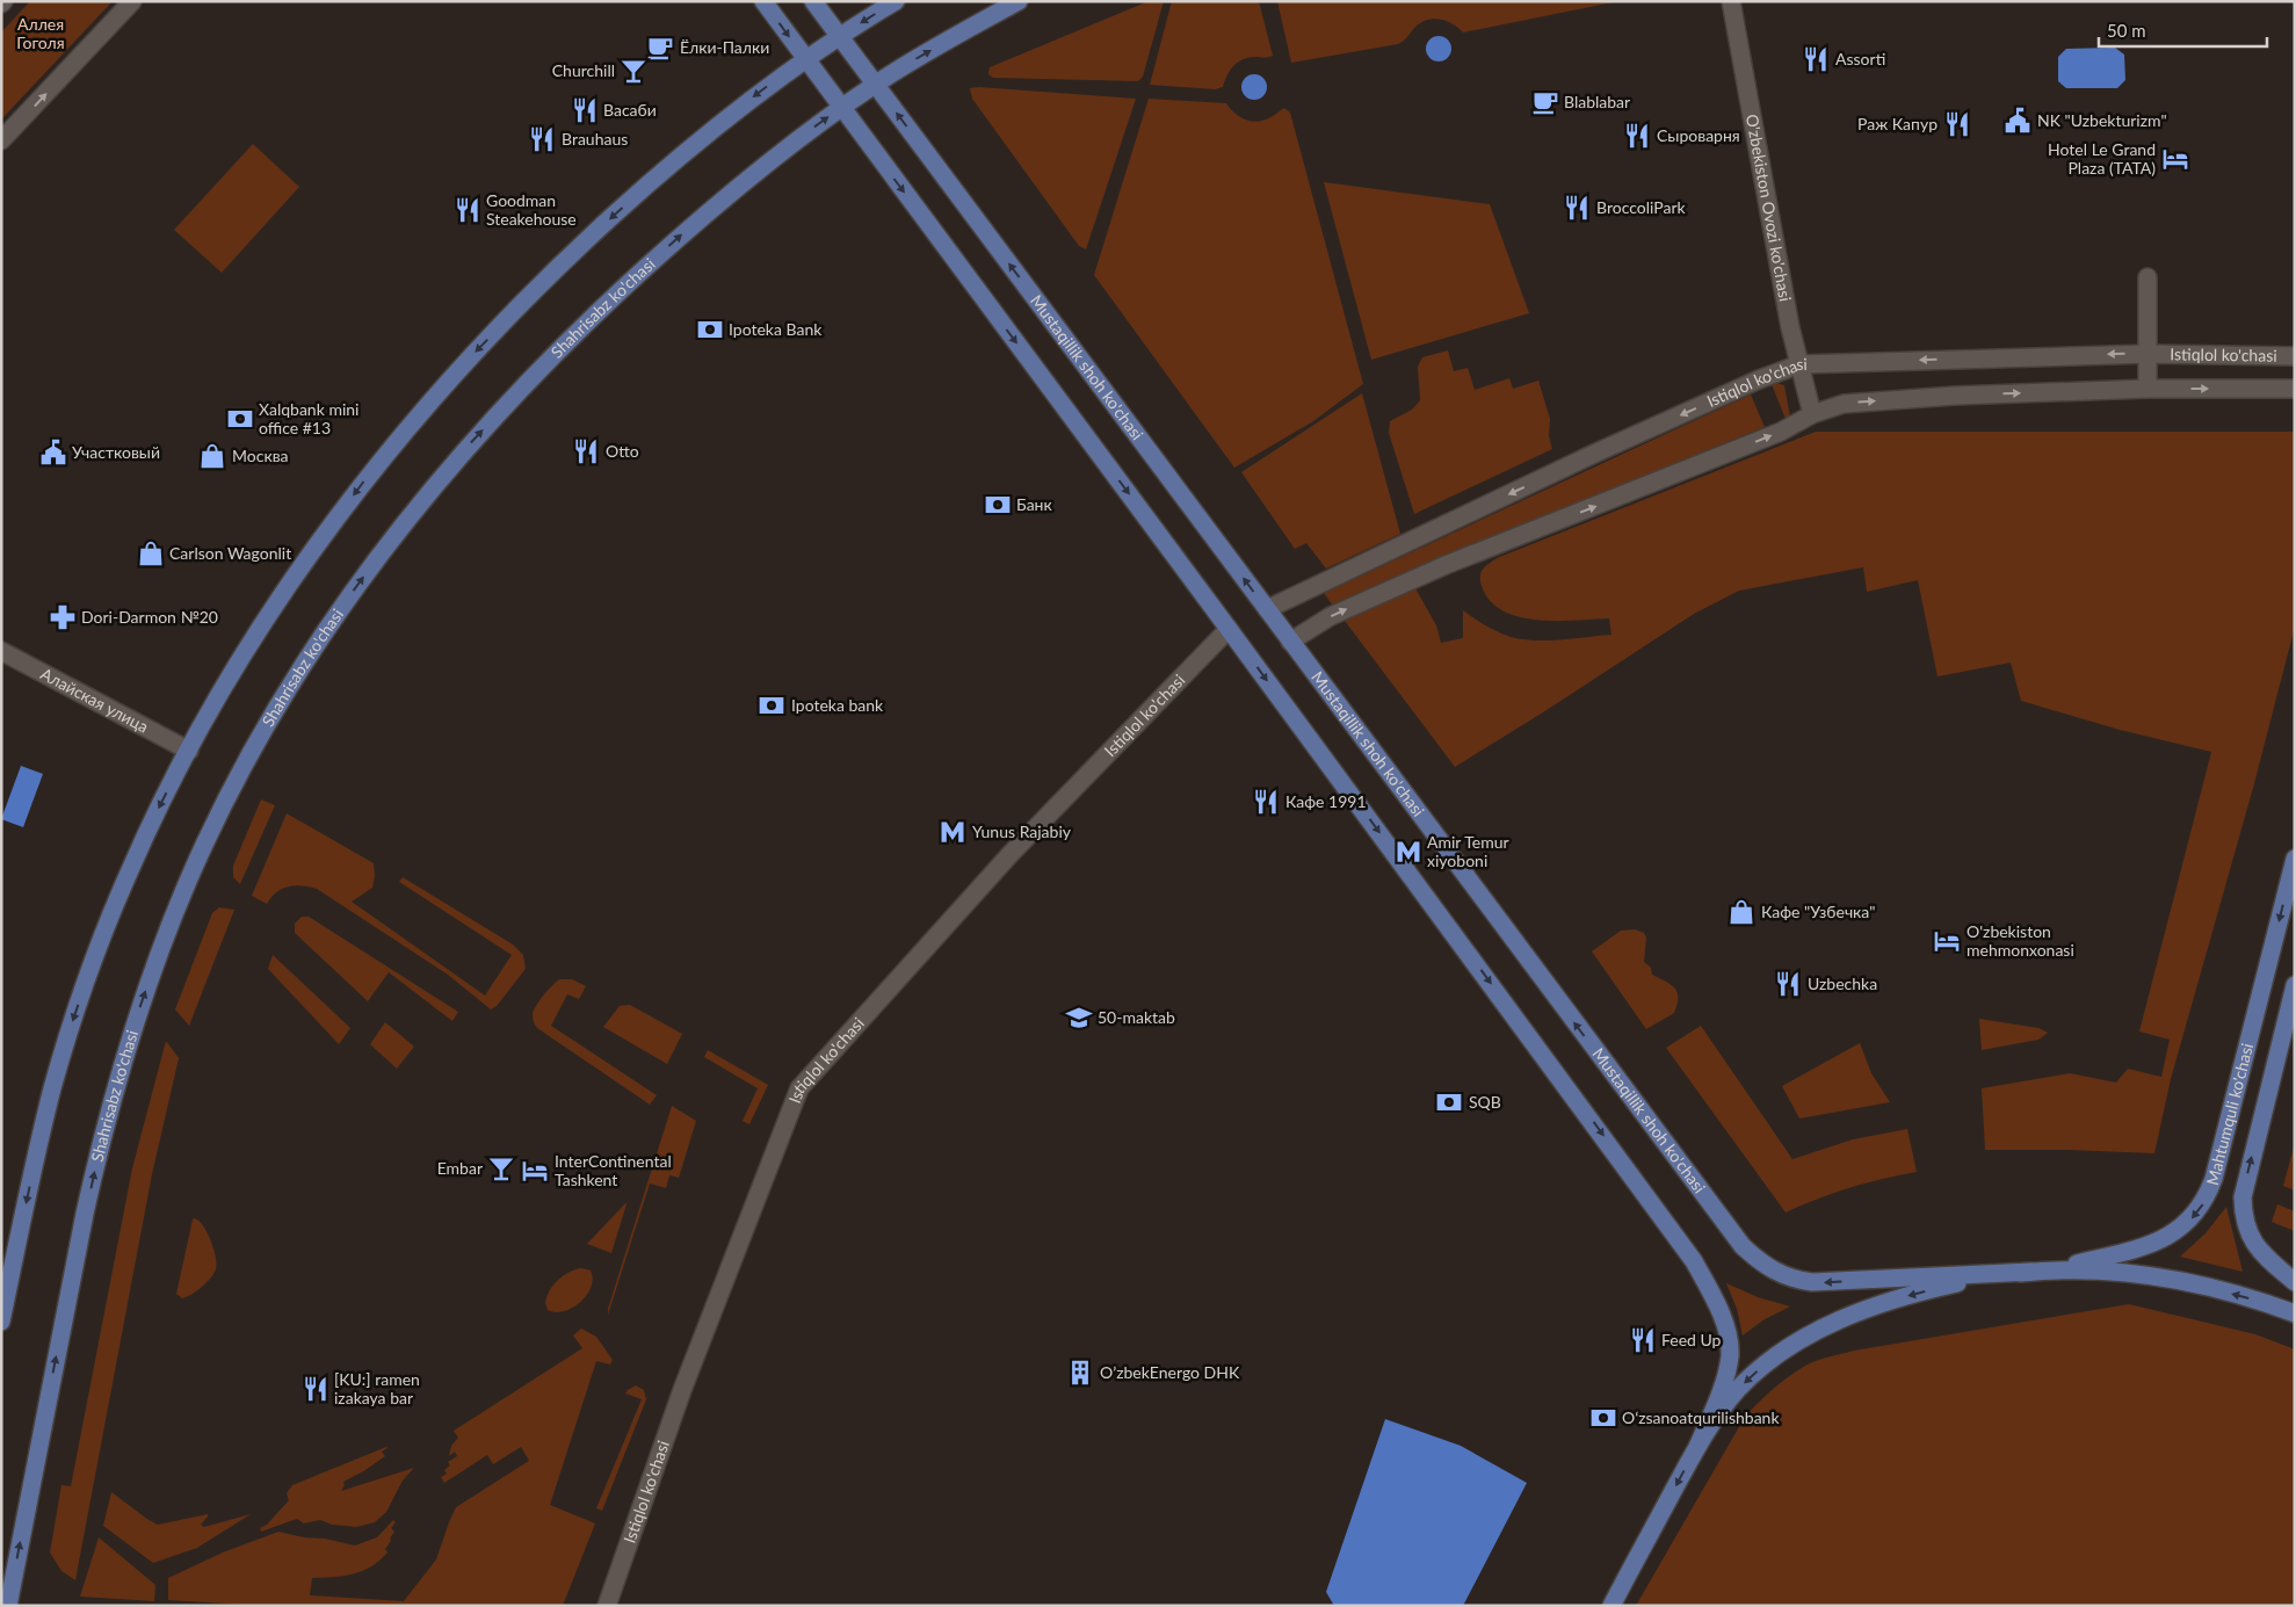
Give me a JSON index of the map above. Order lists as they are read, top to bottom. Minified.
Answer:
{"streets":{"main road":["Shahrisabz ko'chasi","Mustaqillik shoh ko'chasi","Mahtumquli ko'chasi"],"street":["O'zbekiston Ovozi ko'chasi","Istiqlol ko'chasi","Алайская улица"]},"crossings":[["O'zbekiston Ovozi ko'chasi","Istiqlol ko'chasi"],["Shahrisabz ko'chasi","Mustaqillik shoh ko'chasi"],["Istiqlol ko'chasi","Mustaqillik shoh ko'chasi"]],"parks":["Аллея Гоголя"],"places":{"cafe":["Ёлки-Палки","Blablabar"],"restaurant":["Assorti","Васаби","Раж Капур","Сыроварня","Brauhaus","BroccoliPark","Goodman Steakehouse","Otto","Кафе 1991","Uzbechka","Feed Up","[KU:] ramen izakaya bar"],"bar":["Churchill","Embar"],"public building":["NK \"Uzbekturizm\"","Участковый"],"hotel":["Hotel Le Grand Plaza (TATA)","O'zbekiston mehmonxonasi","InterContinental Tashkent"],"bank":["Ipoteka Bank","Xalqbank mini office #13","Банк","Ipoteka bank","SQB","Oʻzsanoatqurilishbank"],"shop":["Москва","Carlson Wagonlit","Кафе \"Узбечка\""],"pharmacy":["Dori-Darmon №20"],"metro station":["Yunus Rajabiy","Amir Temur xiyoboni"],"school or university":["50-maktab"],"building":["O’zbekEnergo DHK"]},"scale_bar":"50 m"}
